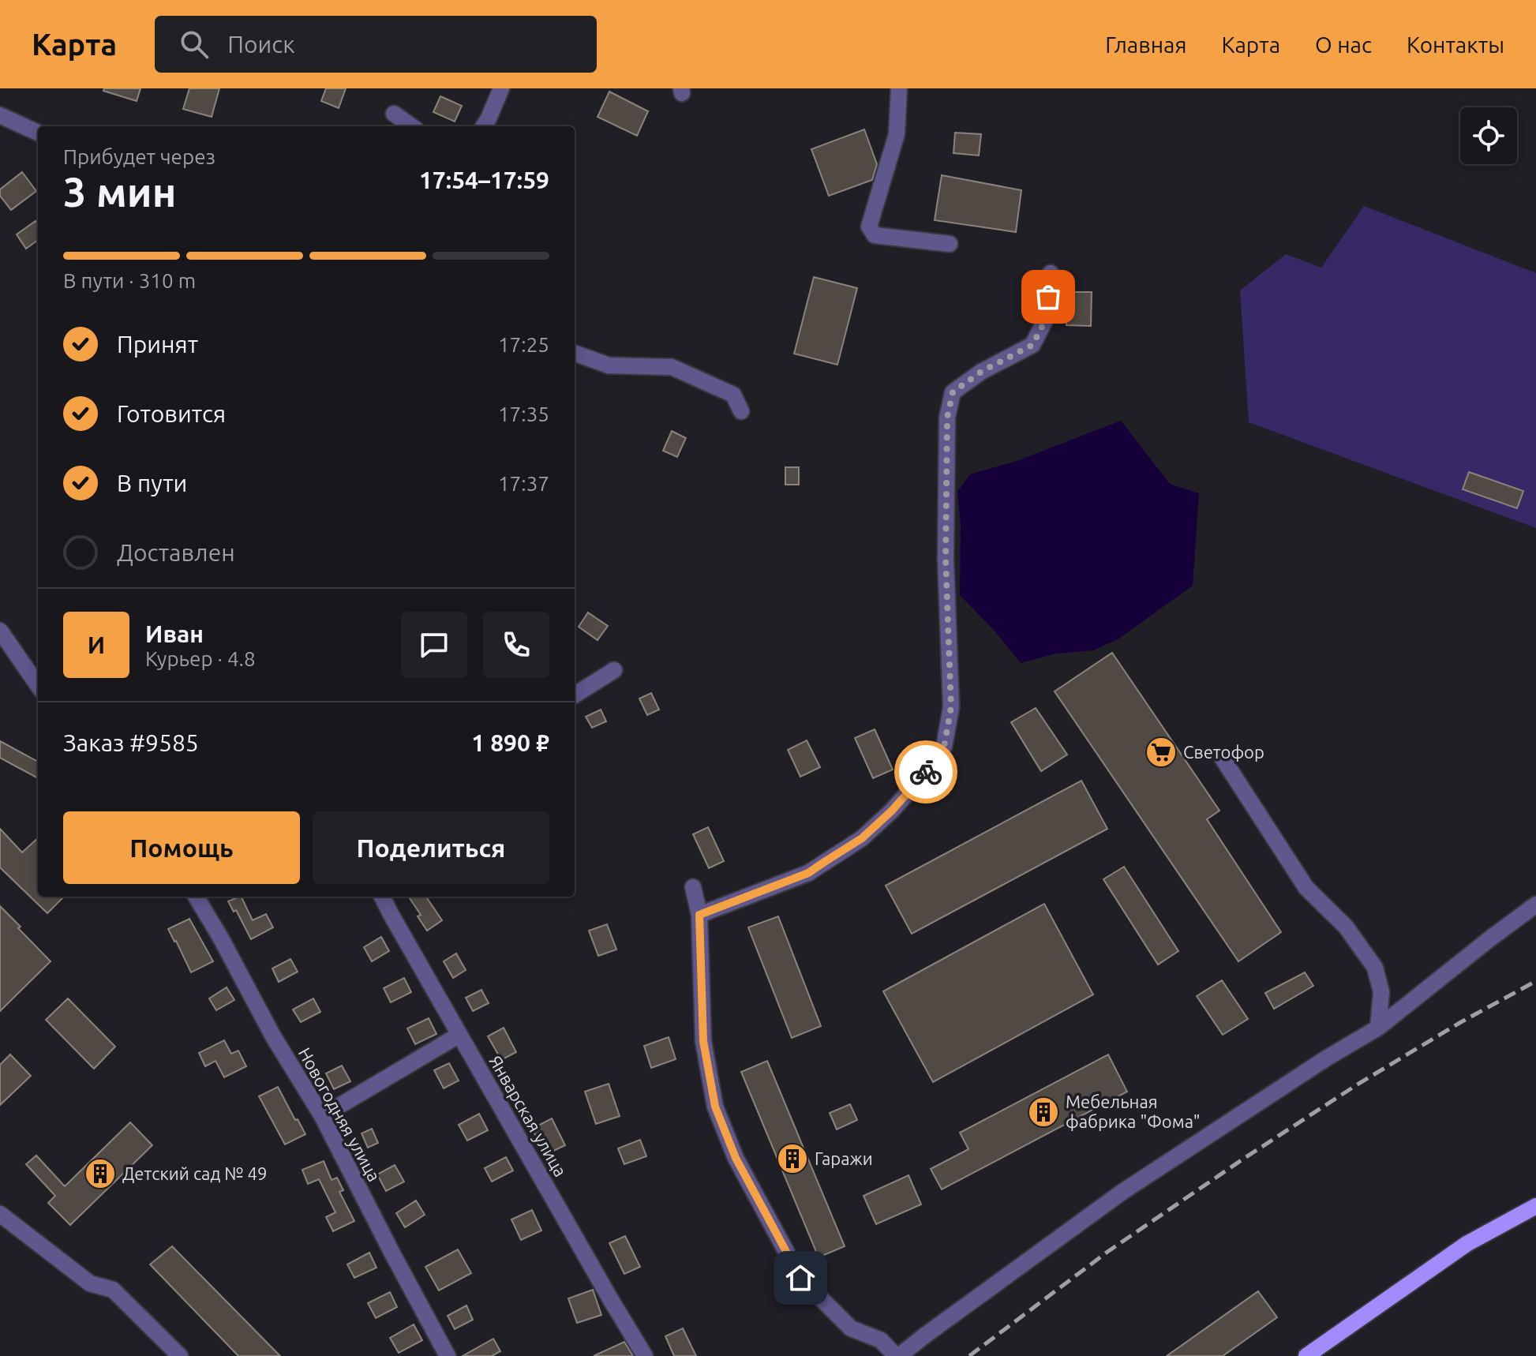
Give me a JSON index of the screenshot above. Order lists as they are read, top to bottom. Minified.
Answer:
{"streets":{"street":["Новогодняя улица","Январская улица"]},"places":{"supermarket":["Светофор"],"building":["Мебельная фабрика \"Фома\"","Гаражи","Детский сад № 49"]},"page":{"header":"Карта","search":"Поиск","nav":["Главная","Карта","О нас","Контакты"],"heading":["3 мин","Прибудет через","17:54–17:59"],"panel":["Иван","Курьер · 4.8","Заказ #9585","1 890 ₽"],"bar":"В пути · 310 m","list":[["Принят","17:25"],["Готовится","17:35"],["В пути","17:37"],"Доставлен"],"round":"И","buttons":["Помощь","Поделиться"]}}
